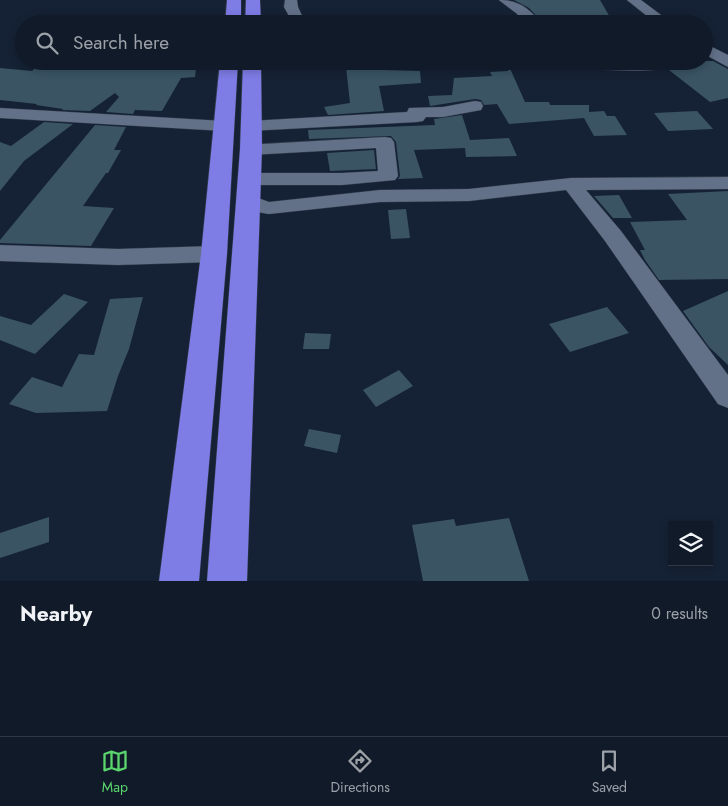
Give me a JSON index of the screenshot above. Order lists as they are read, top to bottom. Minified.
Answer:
{"page":{"search":"Search here","heading":["Nearby","0 results"],"nav":["Map","Directions","Saved"]}}
